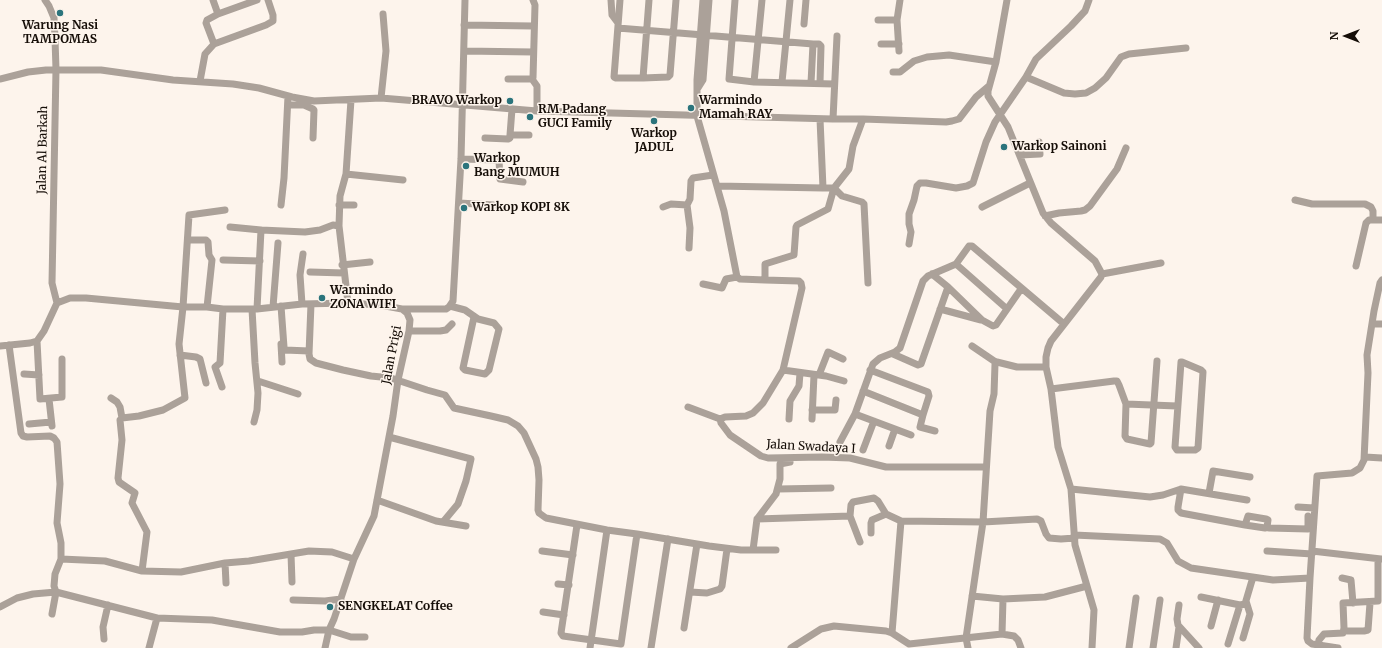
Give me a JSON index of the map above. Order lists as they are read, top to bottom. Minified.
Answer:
{"streets":{"street":["Jalan Al Barkah","Jalan Prigi","Jalan Swadaya I"]},"crossings":[["Jalan Al Barkah","Jalan Prigi"]],"places":["Warung Nasi TAMPOMAS","BRAVO Warkop","Warmindo Mamah RAY","RM Padang GUCI Family","Warkop JADUL","Warkop Sainoni","Warkop Bang MUMUH","Warkop KOPI 8K","Warmindo ZONA WIFI","SENGKELAT Coffee"],"north":"left"}
